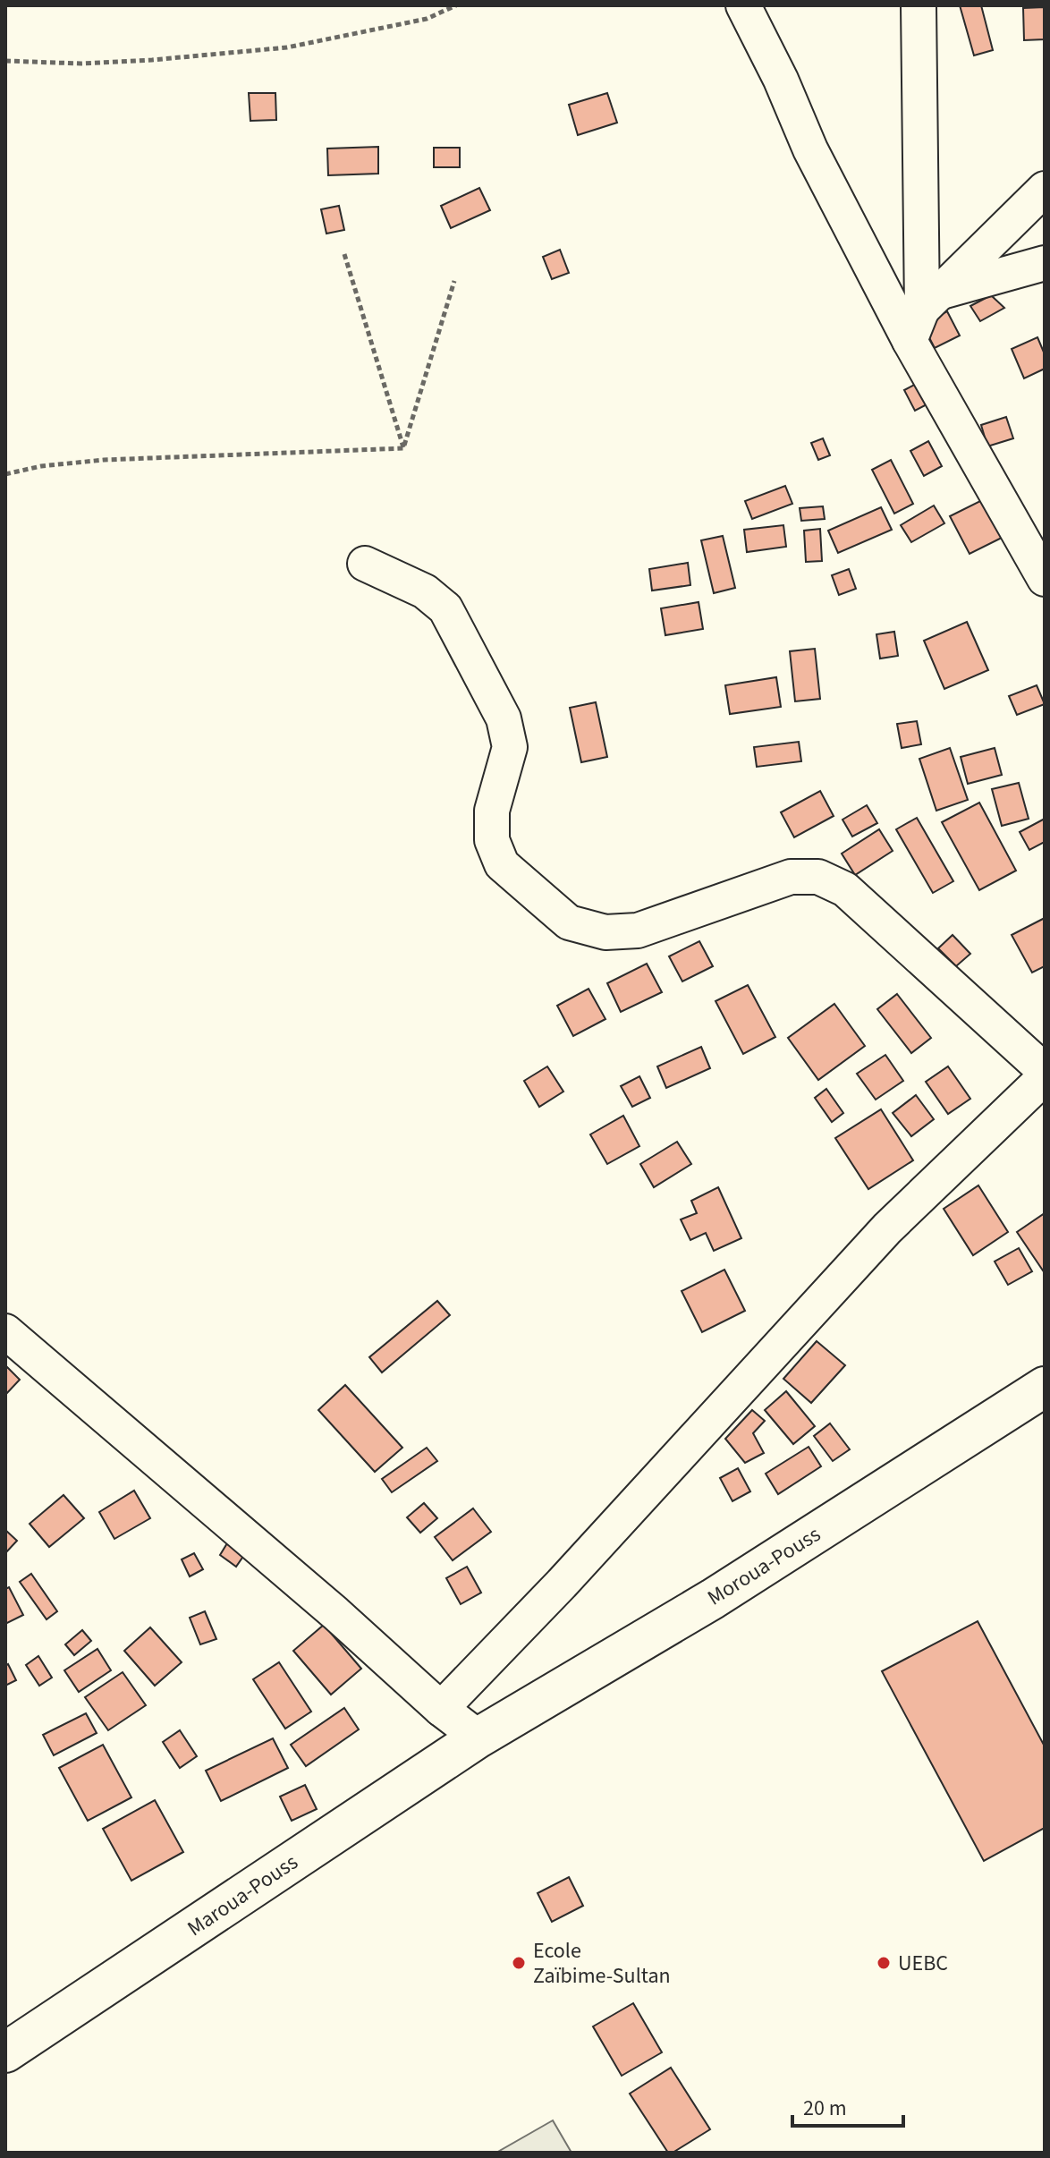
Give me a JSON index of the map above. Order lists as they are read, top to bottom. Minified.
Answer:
{"streets":{"main road":["Moroua-Pouss","Maroua-Pouss"]},"crossings":[["Moroua-Pouss","Maroua-Pouss"]],"places":["Ecole Zaïbime-Sultan","UEBC"],"scale_bar":"20 m"}
